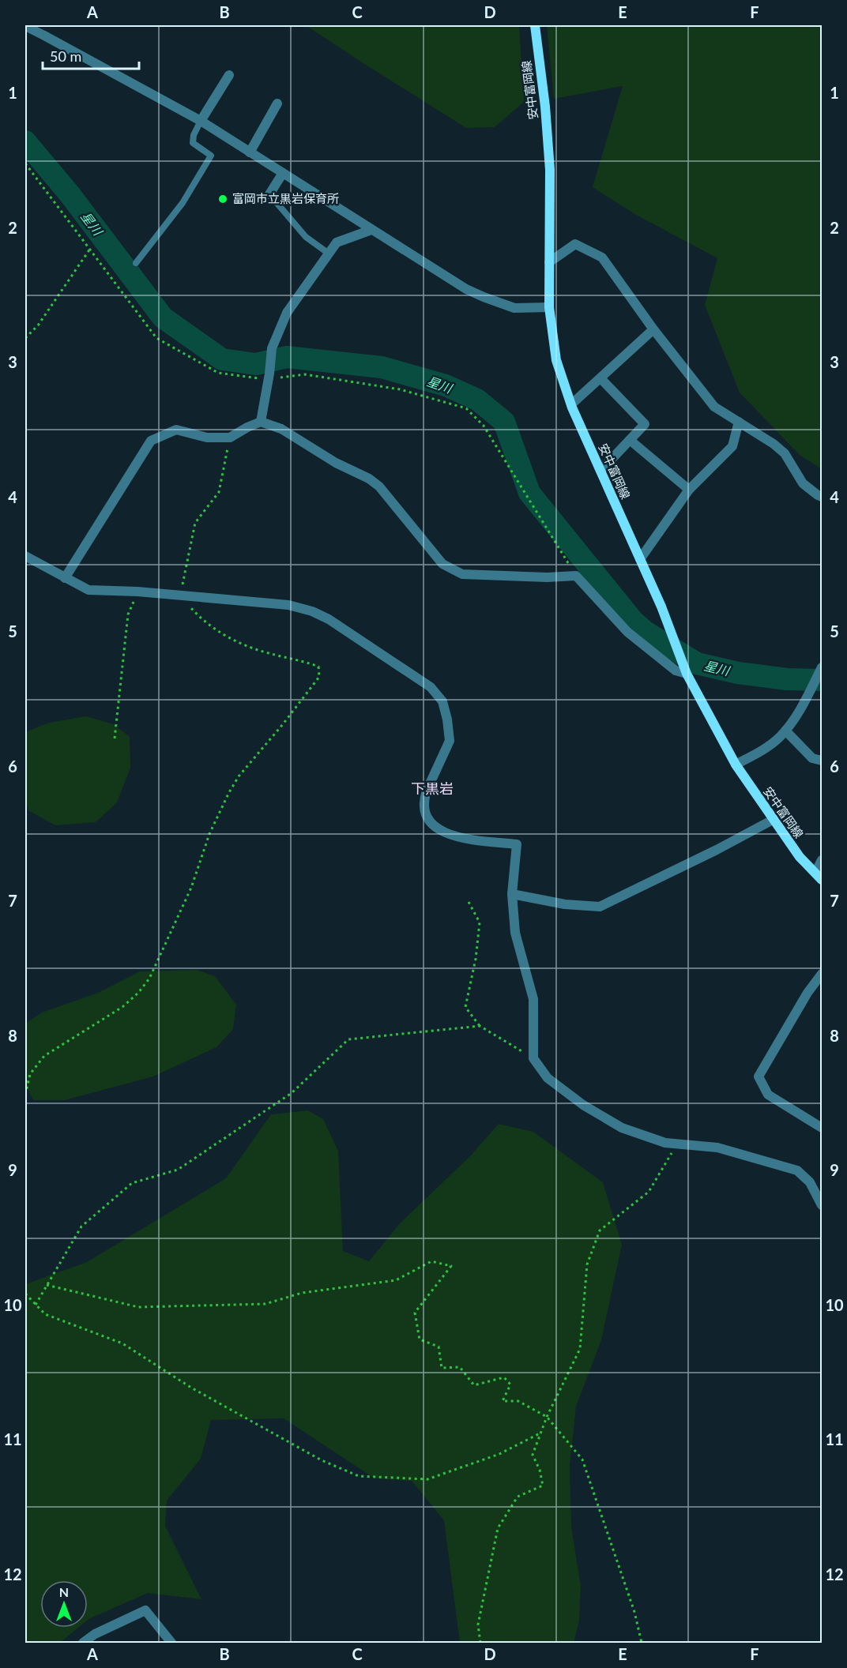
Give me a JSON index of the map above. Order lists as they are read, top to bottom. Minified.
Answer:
{"streets":{"main road":["安中富岡線"]},"districts":["下黒岩"],"water":["星川"],"places":["富岡市立黒岩保育所"],"scale_bar":"50 m","north":"top","grid":{"columns":["A","B","C","D","E","F"],"rows":["1","2","3","4","5","6","7","8","9","10","11","12"]}}
